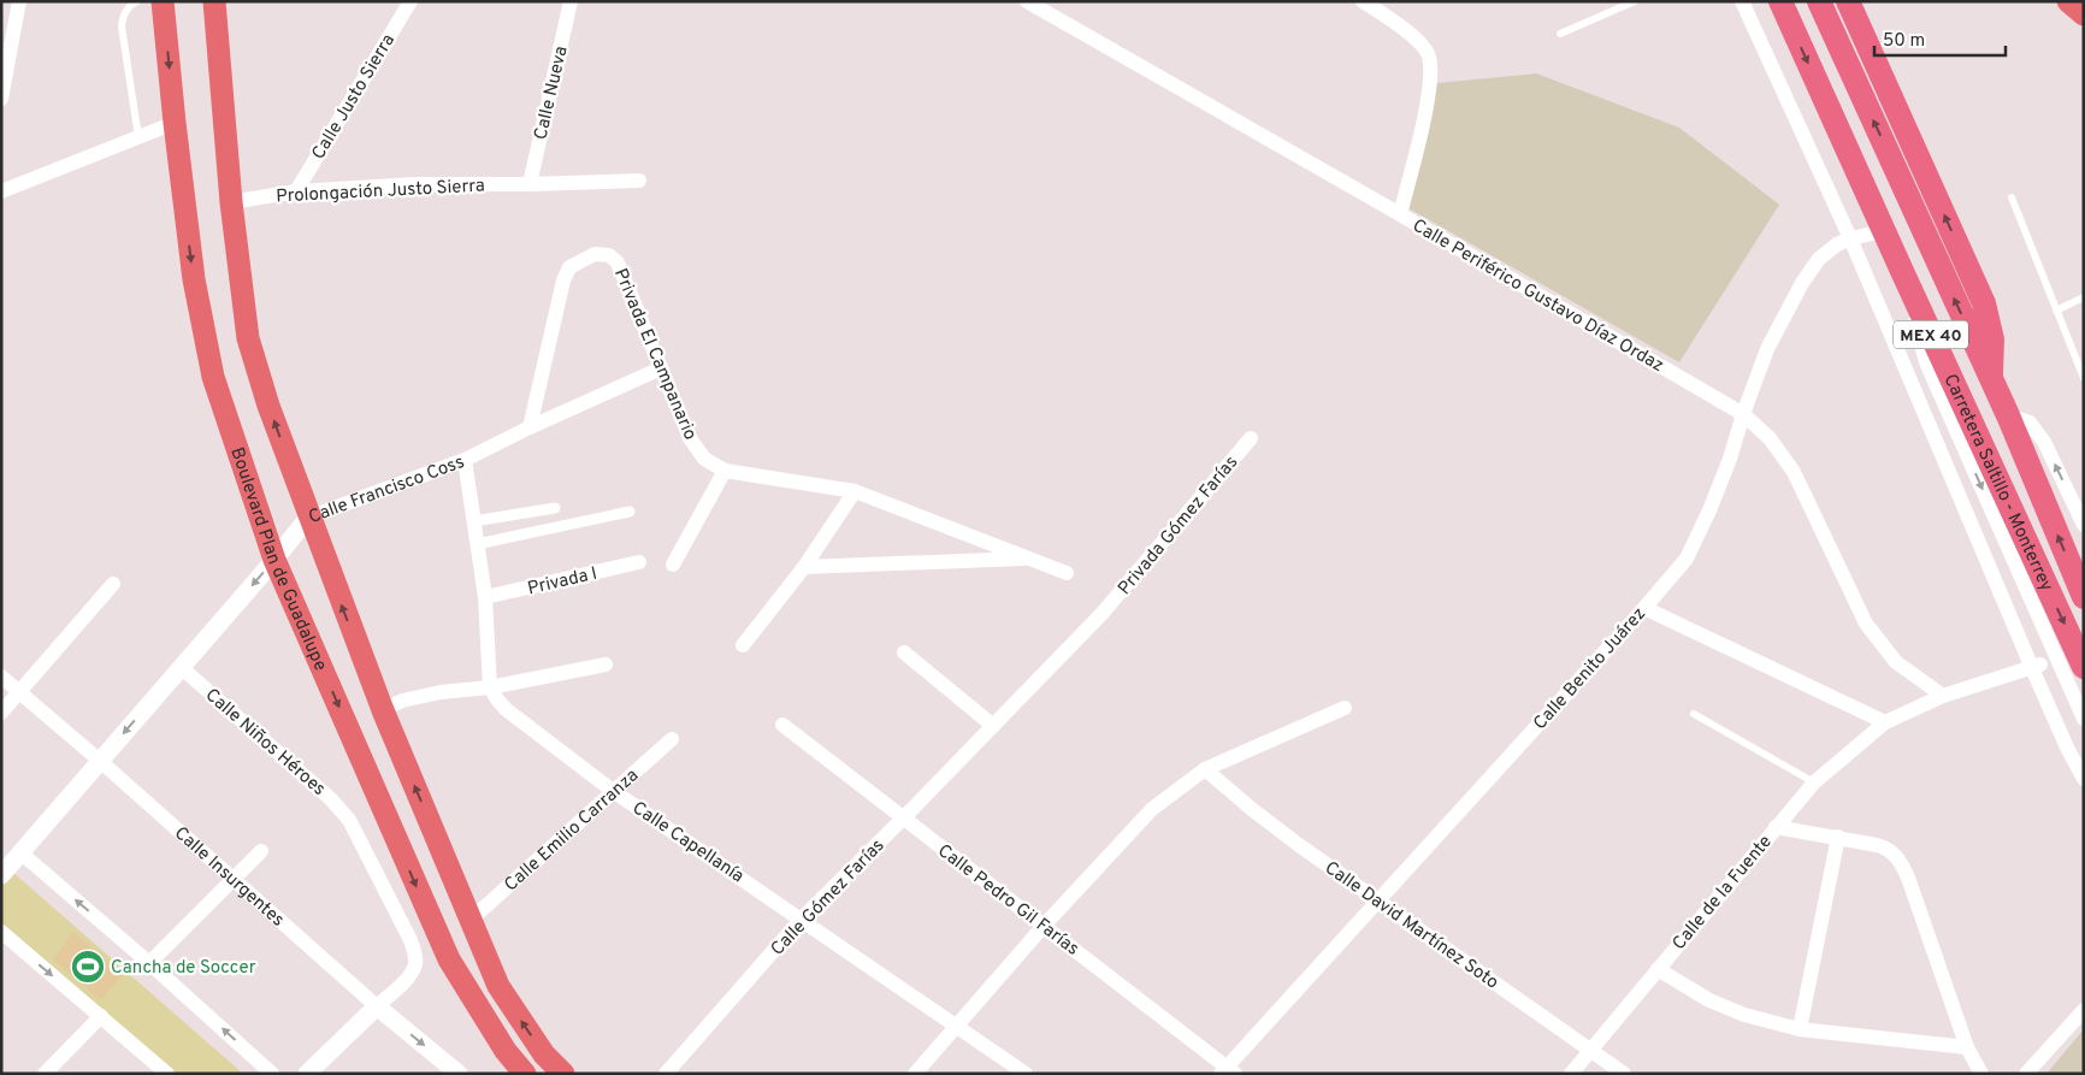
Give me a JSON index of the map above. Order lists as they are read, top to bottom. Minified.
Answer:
{"streets":{"highway":["MEX 40","Carretera Saltillo - Monterrey"],"main road":["Boulevard Plan de Guadalupe"],"street":["Calle Nueva","Calle Justo Sierra","Prolongación Justo Sierra","Calle Periférico Gustavo Díaz Ordaz","Privada El Campanario","Calle Francisco Coss","Privada Gómez Farías","Privada I","Calle Benito Juárez","Calle Niños Héroes","Calle Emilio Carranza","Calle Capellanía","Calle Insurgentes","Calle de la Fuente","Calle Gómez Farías","Calle Pedro Gil Farías","Calle David Martínez Soto"]},"crossings":[["Calle Nueva","Prolongación Justo Sierra"],["Calle Justo Sierra","Prolongación Justo Sierra"],["Calle Periférico Gustavo Díaz Ordaz","Calle Benito Juárez"],["Calle Periférico Gustavo Díaz Ordaz","Calle de la Fuente"],["Privada El Campanario","Calle Francisco Coss"],["Carretera Saltillo - Monterrey","Calle Benito Juárez"],["Calle Francisco Coss","Boulevard Plan de Guadalupe"],["Calle Francisco Coss","Calle Niños Héroes"],["Calle Francisco Coss","Calle Insurgentes"],["Privada Gómez Farías","Calle Gómez Farías"],["Calle Benito Juárez","Calle Pedro Gil Farías"],["Calle Benito Juárez","Calle David Martínez Soto"],["Calle Niños Héroes","Calle Insurgentes"],["Calle Emilio Carranza","Calle Capellanía"],["Calle Capellanía","Calle Gómez Farías"],["Calle de la Fuente","Calle David Martínez Soto"],["Calle Gómez Farías","Calle Pedro Gil Farías"]],"places":{"sports":["Cancha de Soccer"]},"scale_bar":"50 m"}
